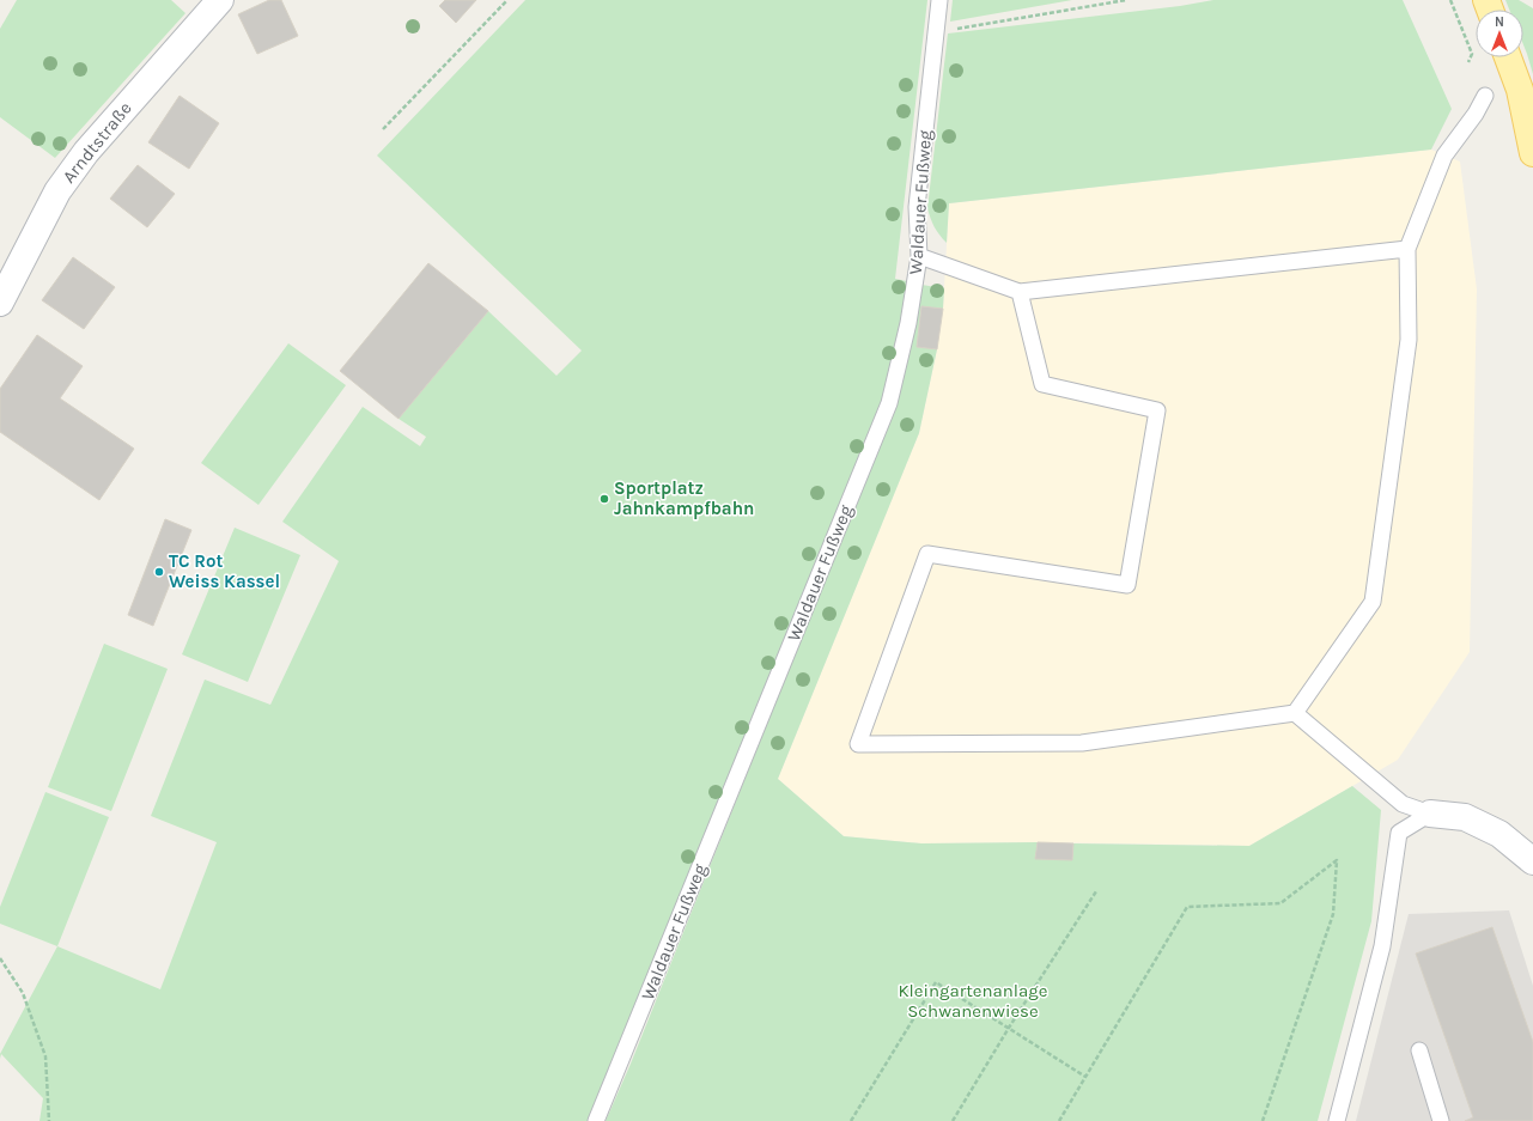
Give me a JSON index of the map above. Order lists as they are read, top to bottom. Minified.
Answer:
{"streets":{"street":["Arndtstraße"],"lane":["Waldauer Fußweg"]},"parks":["Kleingartenanlage Schwanenwiese"],"places":["Sportplatz Jahnkampfbahn","TC Rot Weiss Kassel"],"north":"top"}
